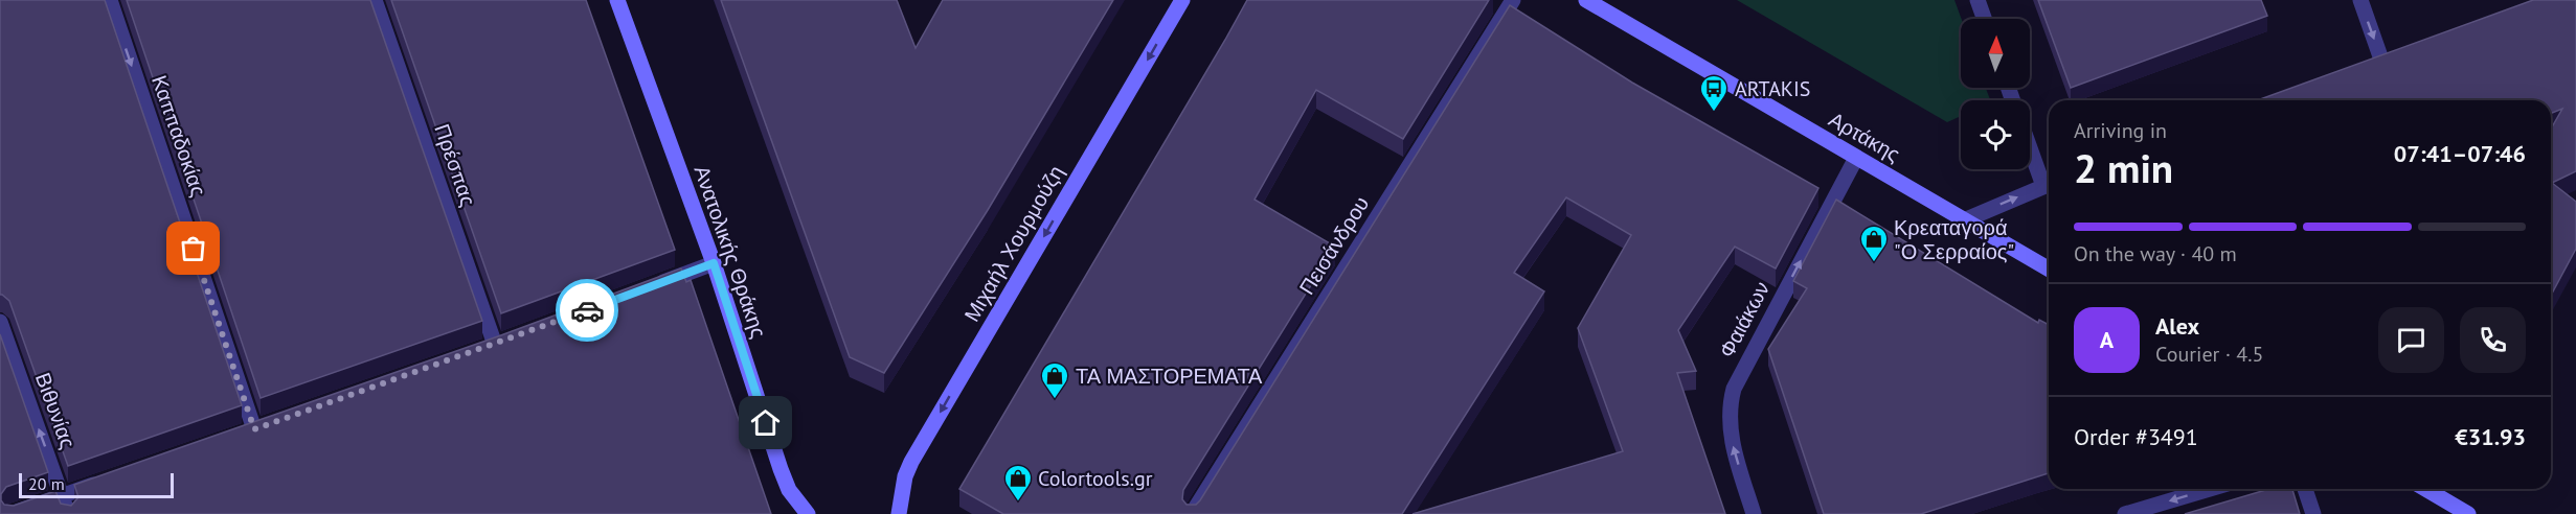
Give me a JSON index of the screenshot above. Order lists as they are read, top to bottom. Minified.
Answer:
{"streets":{"street":["Καππαδοκίας","Αρτάκης","Πρέσπας","Μιχαήλ Χουρμούζη","Πεισάνδρου","Ανατολικής Θράκης","Φαιάκων","Βιθυνίας"]},"crossings":[["Αρτάκης","Φαιάκων"]],"one_way":["Καππαδοκίας","Μιχαήλ Χουρμούζη","Φαιάκων","Βιθυνίας"],"places":{"bus stop":["ARTAKIS"],"shop":["Κρεαταγορά \"Ο Σερραίος\"","ΤΑ ΜΑΣΤΟΡΕΜΑΤΑ","Colortools.gr"]},"scale_bar":"20 m","north":"top","page":{"heading":["2 min","Arriving in","07:41–07:46"],"panel":["Alex","Courier · 4.5","Order #3491","€31.93"],"bar":"On the way · 40 m","round":"A","scale":"20 m"}}
